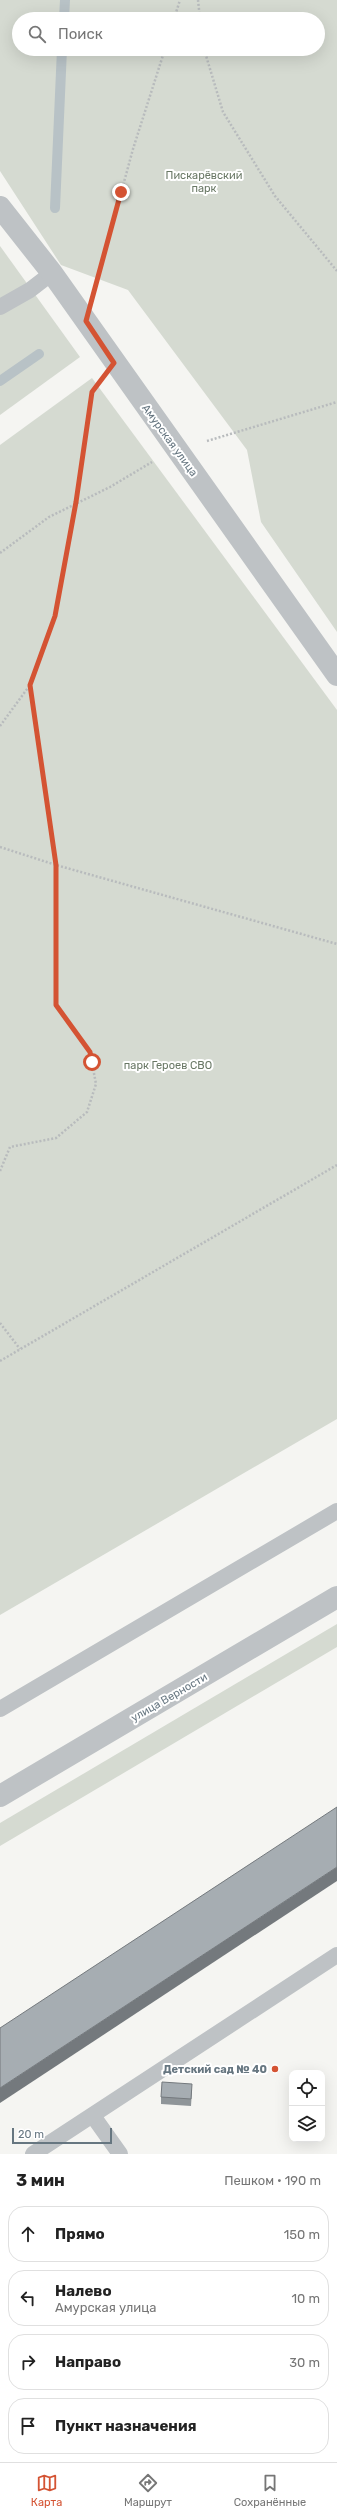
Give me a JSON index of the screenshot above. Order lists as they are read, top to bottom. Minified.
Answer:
{"streets":{"street":["Амурская улица","улица Верности"]},"parks":["Пискарёвский парк","парк Героев СВО"],"places":["Детский сад № 40"],"scale_bar":"20 m","page":{"search":"Поиск","scale":"20 m","heading":["3 мин","Пешком · 190 m"],"list":[["Прямо","150 m"],["Налево","Амурская улица","10 m"],["Направо","30 m"],"Пункт назначения"],"nav":["Карта","Маршрут","Сохранённые"]}}
